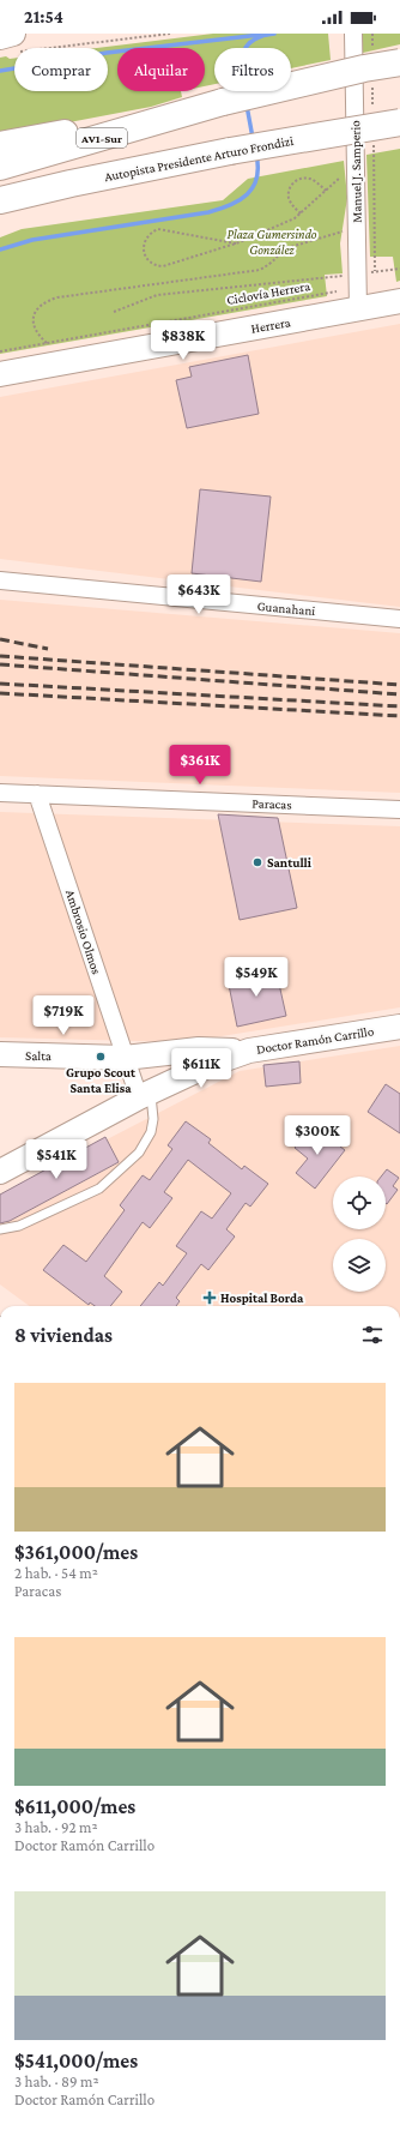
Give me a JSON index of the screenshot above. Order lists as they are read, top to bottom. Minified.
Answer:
{"streets":{"highway":["AV1-Sur","Autopista Presidente Arturo Frondizi"],"street":["Manuel J. Samperio","Herrera","Guanahani","Paracas","Ambrosio Olmos","Doctor Ramón Carrillo","Salta"],"path":["Ciclovía Herrera"]},"crossings":[["Manuel J. Samperio","Ciclovía Herrera"],["Manuel J. Samperio","Herrera"],["Ciclovía Herrera","Herrera"],["Paracas","Ambrosio Olmos"],["Ambrosio Olmos","Doctor Ramón Carrillo"],["Ambrosio Olmos","Salta"],["Doctor Ramón Carrillo","Salta"]],"parks":["Plaza Gumersindo González"],"places":{"other":["Santulli","Grupo Scout Santa Elisa"],"health":["Hospital Borda"]},"page":{"status":"21:54","chip":["Comprar","Alquilar","Filtros"],"price":["$838K","$643K","$361K","$549K","$719K","$611K","$300K","$541K"],"heading":"8 viviendas","list":[{"name":"$361,000/mes","note":"2 hab. · 54 m² · Paracas"},{"name":"$611,000/mes","note":"3 hab. · 92 m² · Doctor Ramón Carrillo"},{"name":"$541,000/mes","note":"3 hab. · 89 m² · Doctor Ramón Carrillo"}]}}
